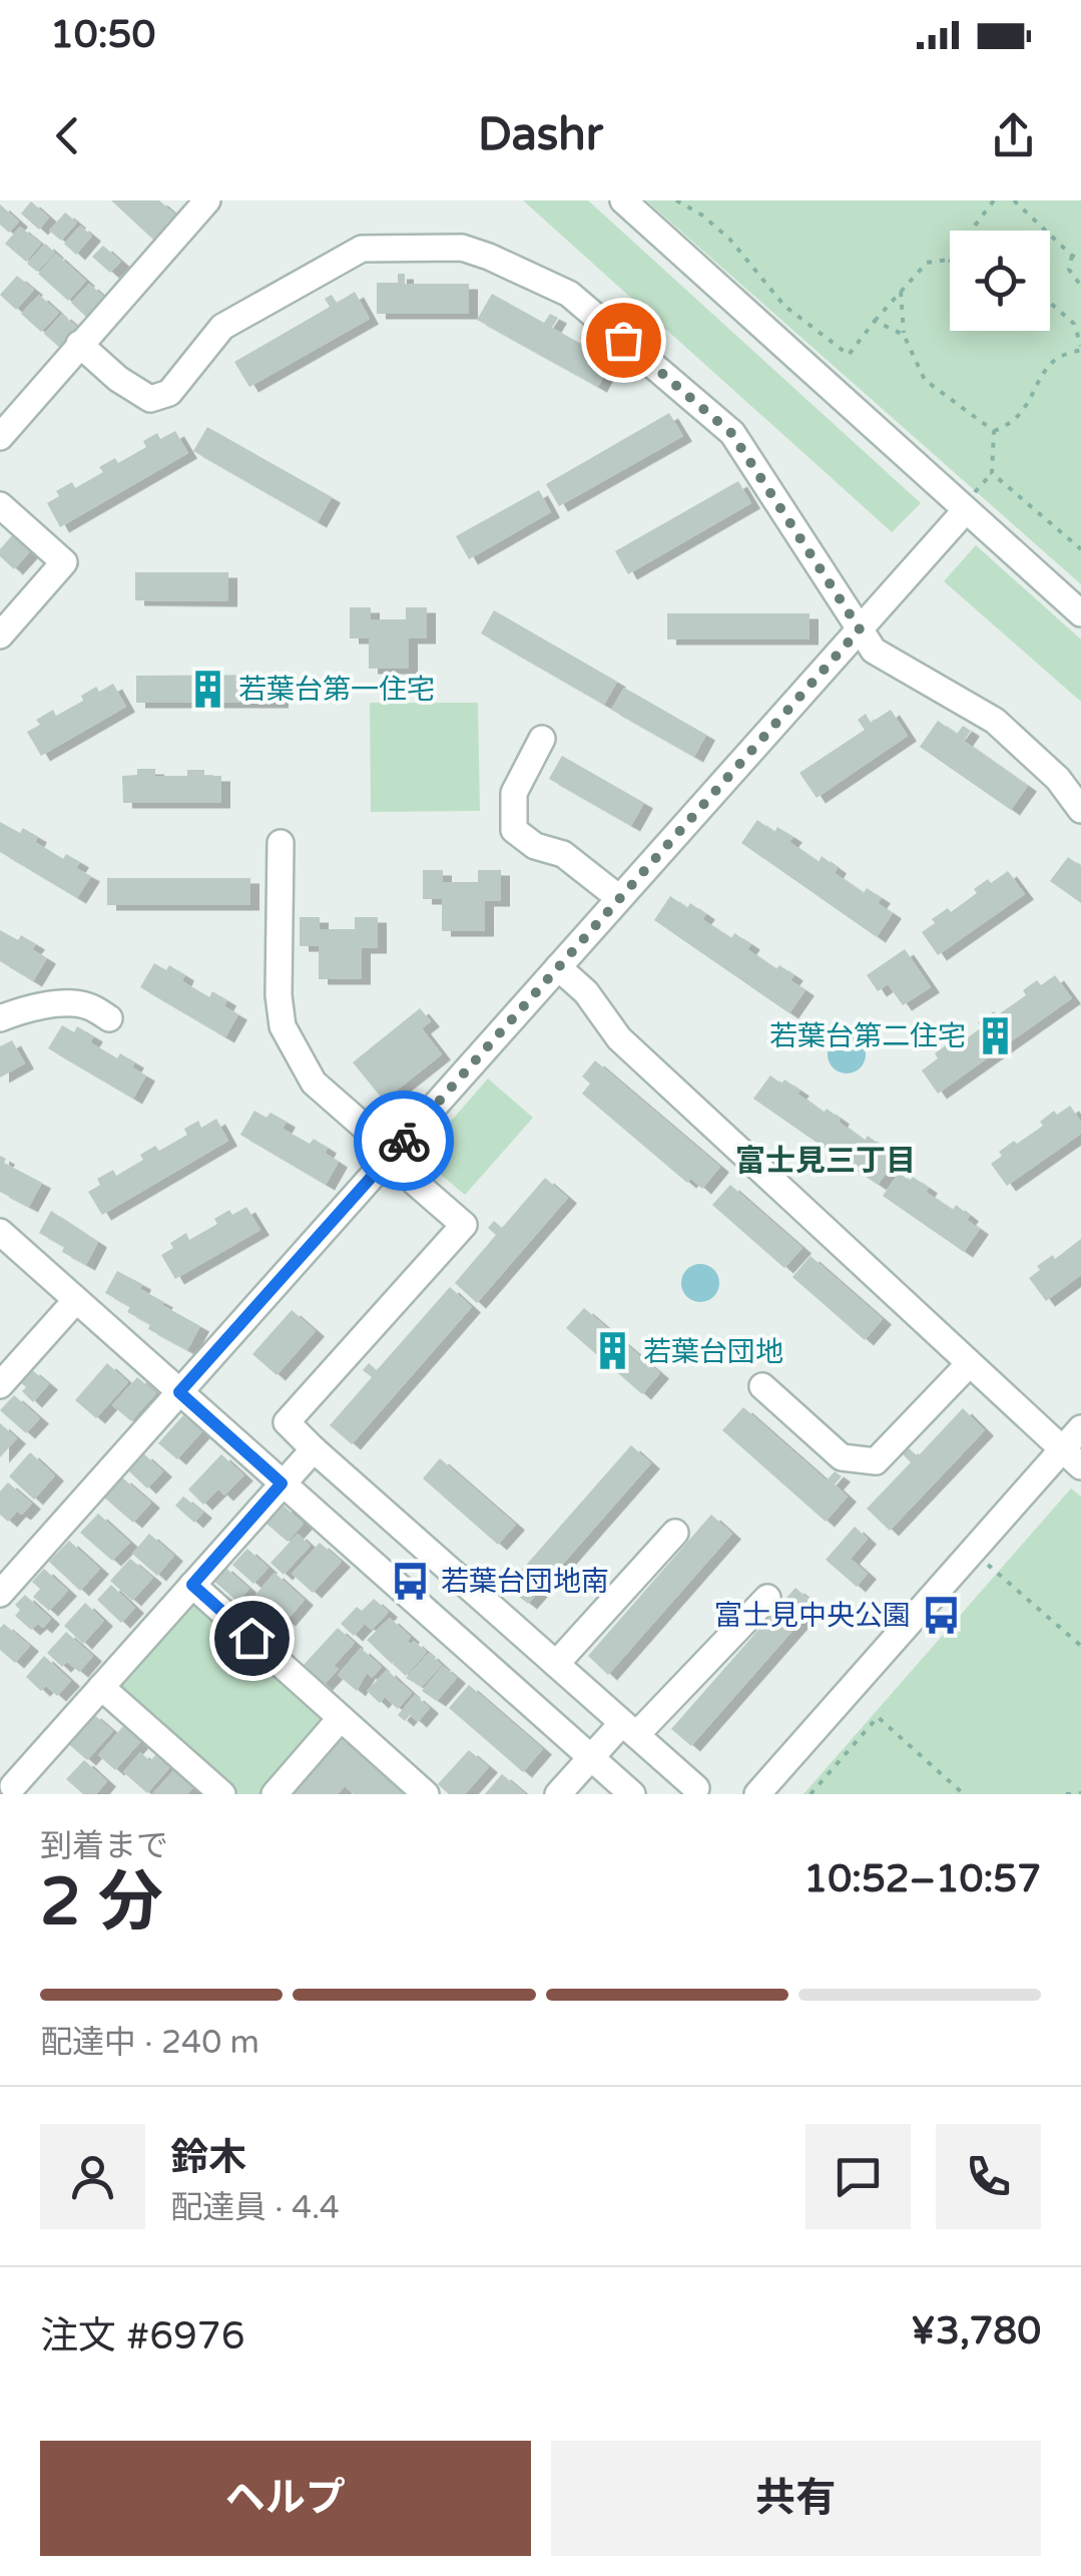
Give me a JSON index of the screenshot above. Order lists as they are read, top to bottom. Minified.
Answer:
{"districts":["富士見三丁目"],"places":{"building":["若葉台第一住宅","若葉台第二住宅","若葉台団地"],"bus stop":["若葉台団地南","富士見中央公園"]},"page":{"status":"10:50","header":"Dashr","heading":["2 分","到着まで","10:52–10:57"],"panel":["鈴木","配達員 · 4.4","注文 #6976","¥3,780"],"bar":"配達中 · 240 m","buttons":["ヘルプ","共有"]}}
